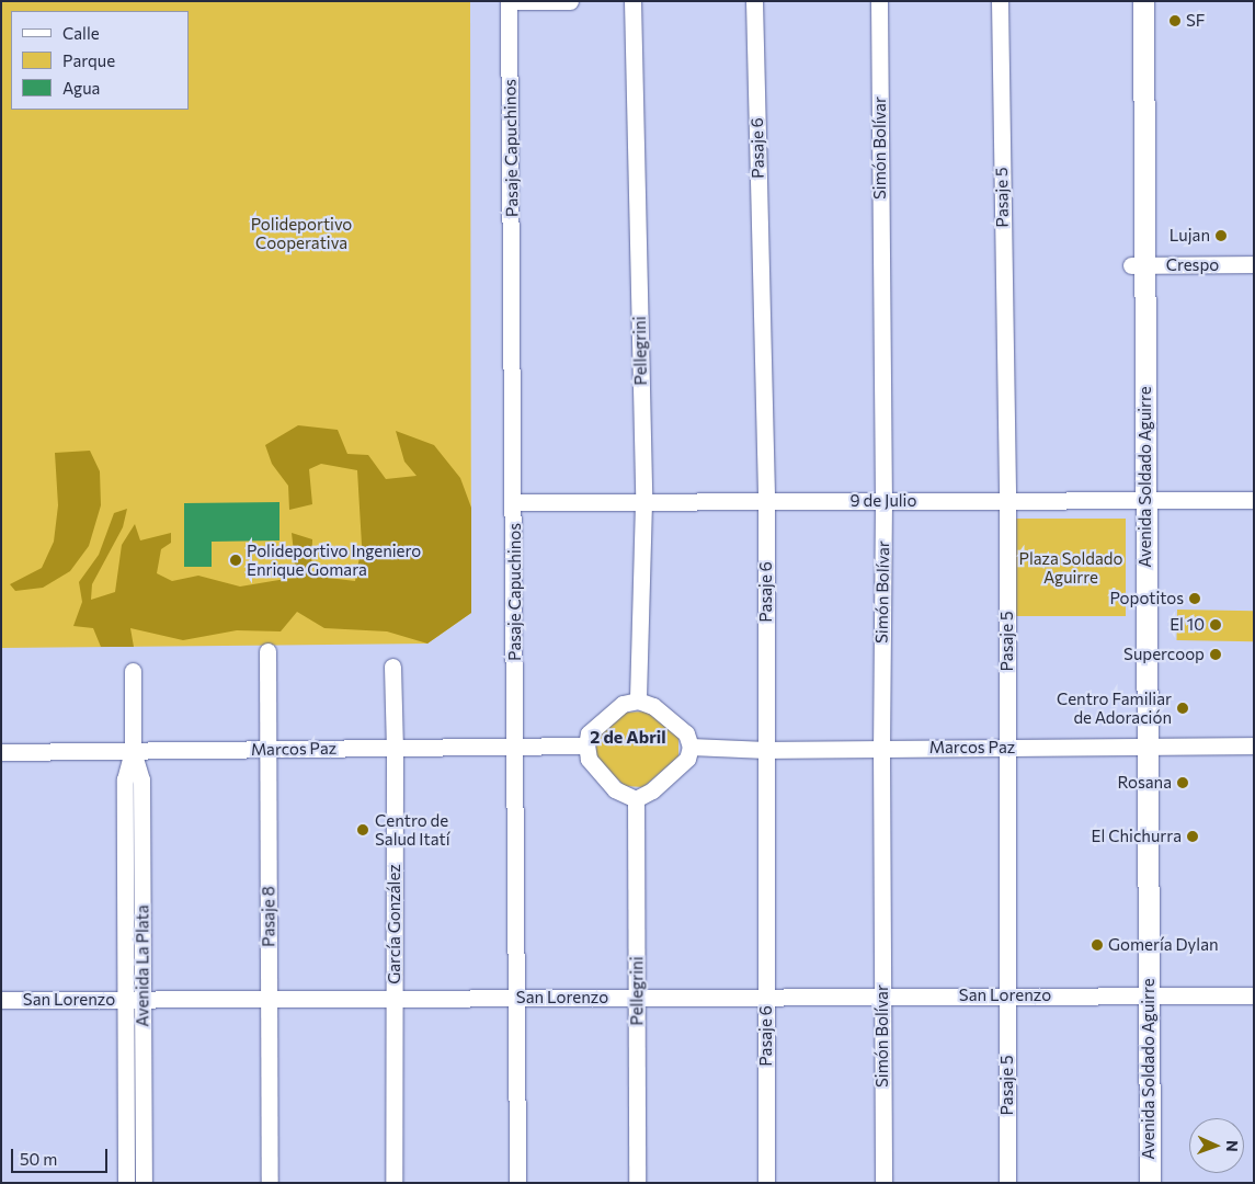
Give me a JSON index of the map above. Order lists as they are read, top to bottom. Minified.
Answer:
{"streets":{"main road":["Avenida Soldado Aguirre"],"street":["Pasaje Capuchinos","Pasaje 6","Simón Bolívar","Pasaje 5","Crespo","Pellegrini","9 de Julio","Marcos Paz","Pasaje 8","García González","Avenida La Plata","San Lorenzo"]},"crossings":[["Pasaje Capuchinos","9 de Julio"],["Pasaje Capuchinos","Marcos Paz"],["Pasaje Capuchinos","San Lorenzo"],["Pasaje 6","9 de Julio"],["Pasaje 6","Marcos Paz"],["Pasaje 6","San Lorenzo"],["Simón Bolívar","9 de Julio"],["Simón Bolívar","Marcos Paz"],["Simón Bolívar","San Lorenzo"],["Pasaje 5","9 de Julio"],["Pasaje 5","Marcos Paz"],["Pasaje 5","San Lorenzo"],["Crespo","Avenida Soldado Aguirre"],["Pellegrini","9 de Julio"],["Pellegrini","Marcos Paz"],["Pellegrini","San Lorenzo"],["Avenida Soldado Aguirre","9 de Julio"],["Avenida Soldado Aguirre","Marcos Paz"],["Avenida Soldado Aguirre","San Lorenzo"],["Marcos Paz","Pasaje 8"],["Marcos Paz","García González"],["Marcos Paz","Avenida La Plata"],["Pasaje 8","San Lorenzo"],["García González","San Lorenzo"],["Avenida La Plata","San Lorenzo"]],"districts":["2 de Abril"],"parks":["Polideportivo Cooperativa","Plaza Soldado Aguirre"],"places":["SF","Lujan","Polideportivo Ingeniero Enrique Gomara","Popotitos","El 10","Supercoop","Centro Familiar de Adoración","Rosana","Centro de Salud Itatí","El Chichurra","Gomería Dylan"],"legend":["Calle","Parque","Agua"],"scale_bar":"50 m","north":"right"}
